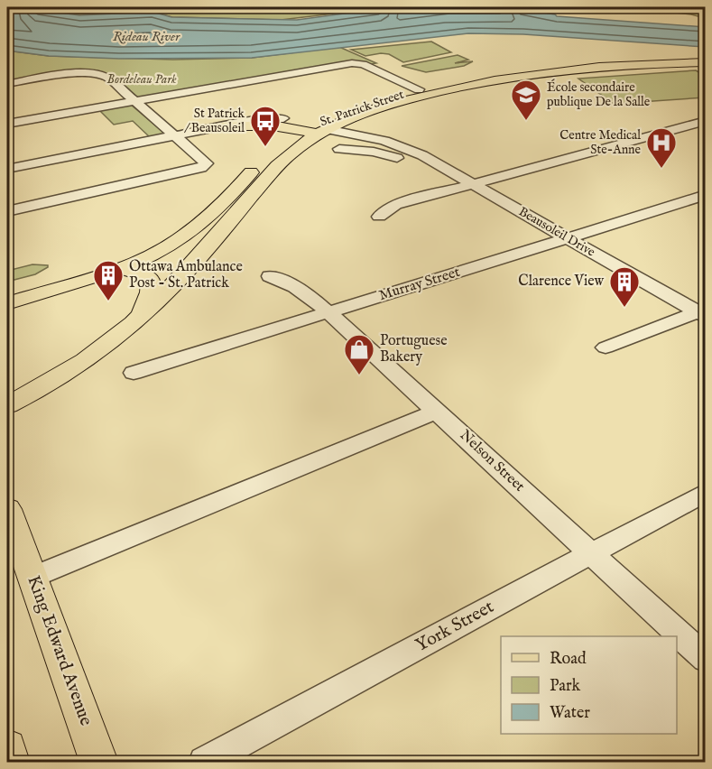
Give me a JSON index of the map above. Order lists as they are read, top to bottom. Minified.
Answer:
{"streets":{"main road":["St. Patrick Street","King Edward Avenue"],"street":["Beausoleil Drive","Murray Street","Nelson Street","York Street"]},"crossings":[["St. Patrick Street","Beausoleil Drive"],["Beausoleil Drive","Murray Street"],["Murray Street","Nelson Street"],["Nelson Street","York Street"]],"water":["Rideau River"],"parks":["Bordeleau Park"],"places":{"school or university":["École secondaire publique De la Salle"],"bus stop":["St Patrick / Beausoleil"],"hospital":["Centre Medical Ste-Anne"],"building":["Ottawa Ambulance Post - St. Patrick","Clarence View"],"shop":["Portuguese Bakery"]},"legend":["Road","Park","Water"]}
